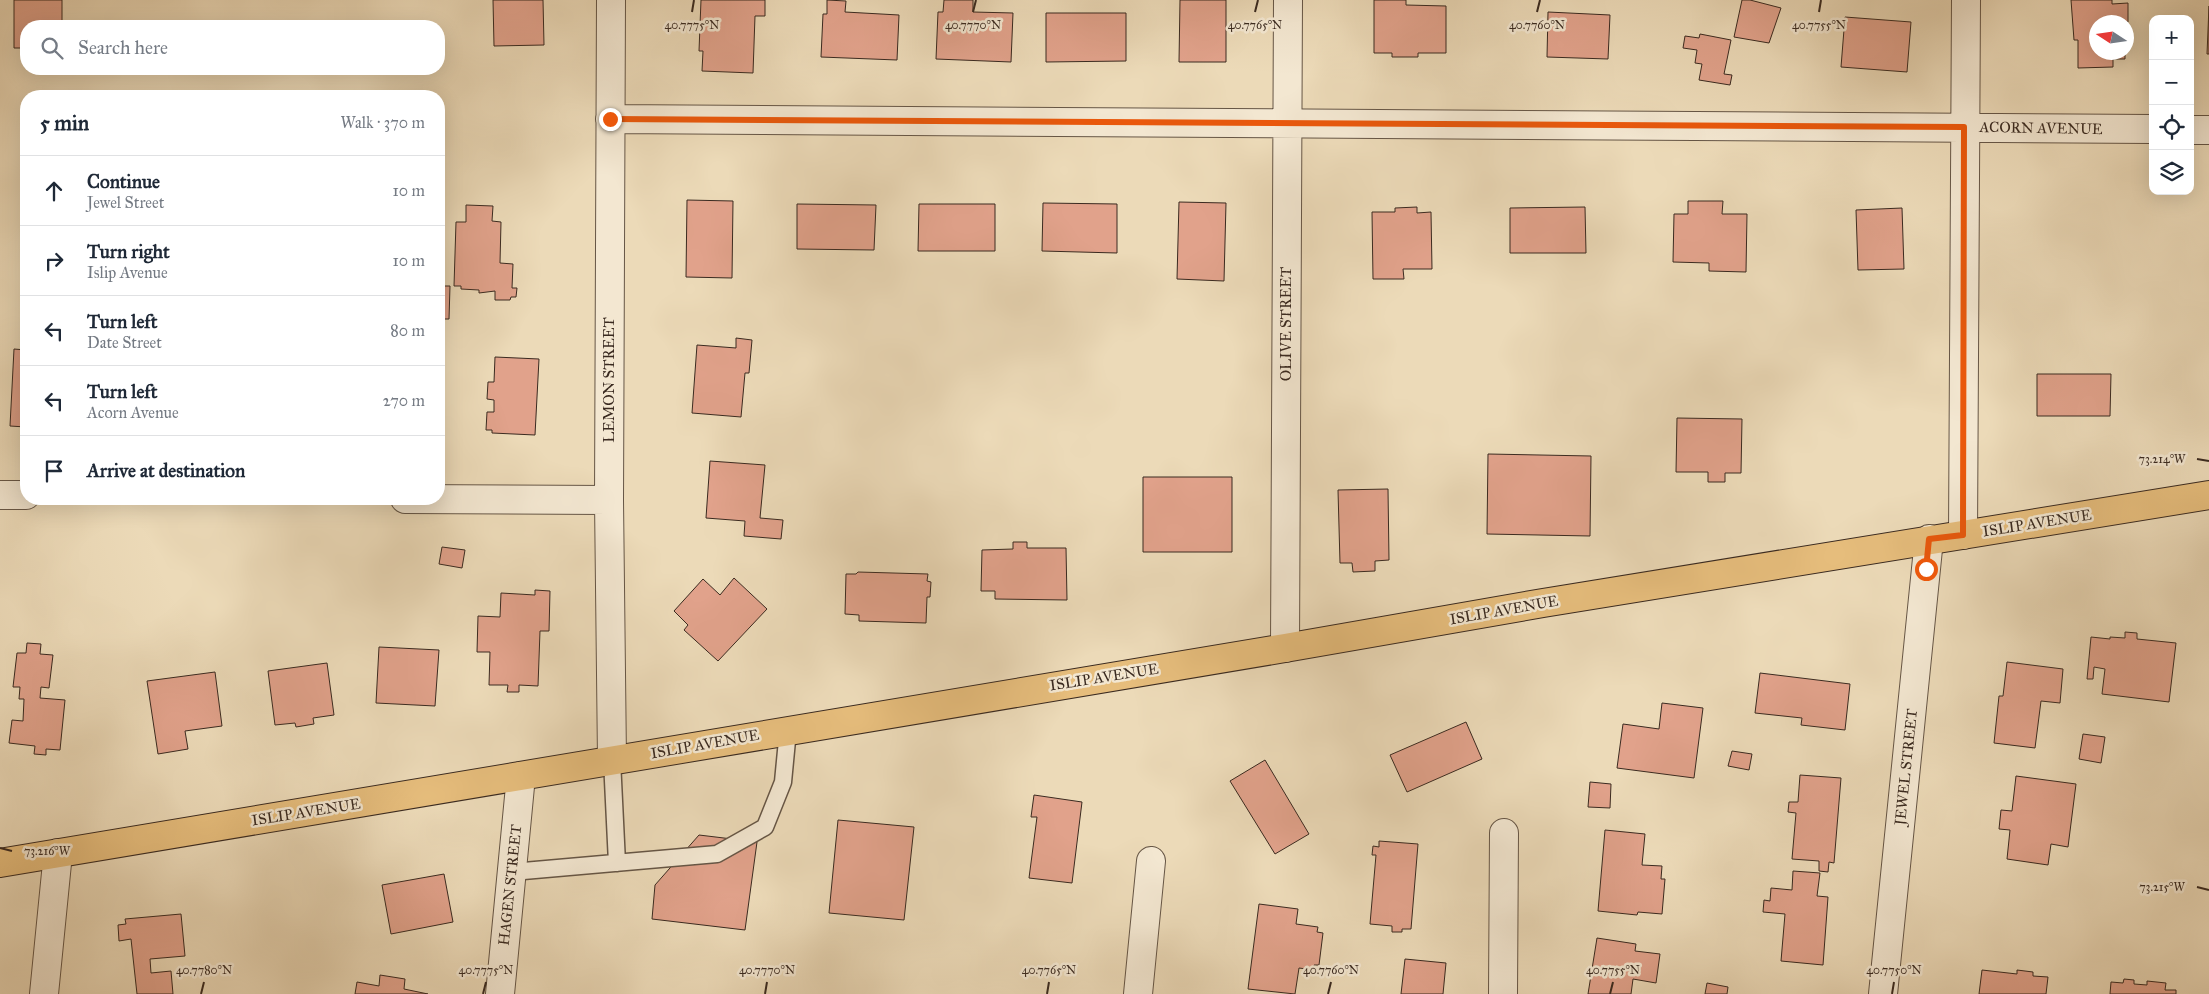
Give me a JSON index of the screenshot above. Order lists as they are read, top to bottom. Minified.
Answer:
{"streets":{"main road":["ISLIP AVENUE"],"street":["ACORN AVENUE","OLIVE STREET","LEMON STREET","JEWEL STREET","HAGEN STREET"]},"crossings":[["ACORN AVENUE","OLIVE STREET"],["ACORN AVENUE","LEMON STREET"],["OLIVE STREET","ISLIP AVENUE"],["LEMON STREET","ISLIP AVENUE"],["ISLIP AVENUE","JEWEL STREET"],["ISLIP AVENUE","HAGEN STREET"]],"north":"left","page":{"map_buttons":["+","−"],"search":"Search here","heading":["5 min","Walk · 370 m"],"list":[["Continue","Jewel Street","10 m"],["Turn right","Islip Avenue","10 m"],["Turn left","Date Street","80 m"],["Turn left","Acorn Avenue","270 m"],"Arrive at destination"]},"coordinates":["40.7775°N","40.7770°N","40.7765°N","40.7760°N","40.7755°N","73.214°W","73.216°W","73.215°W","40.7780°N","40.7750°N"]}
